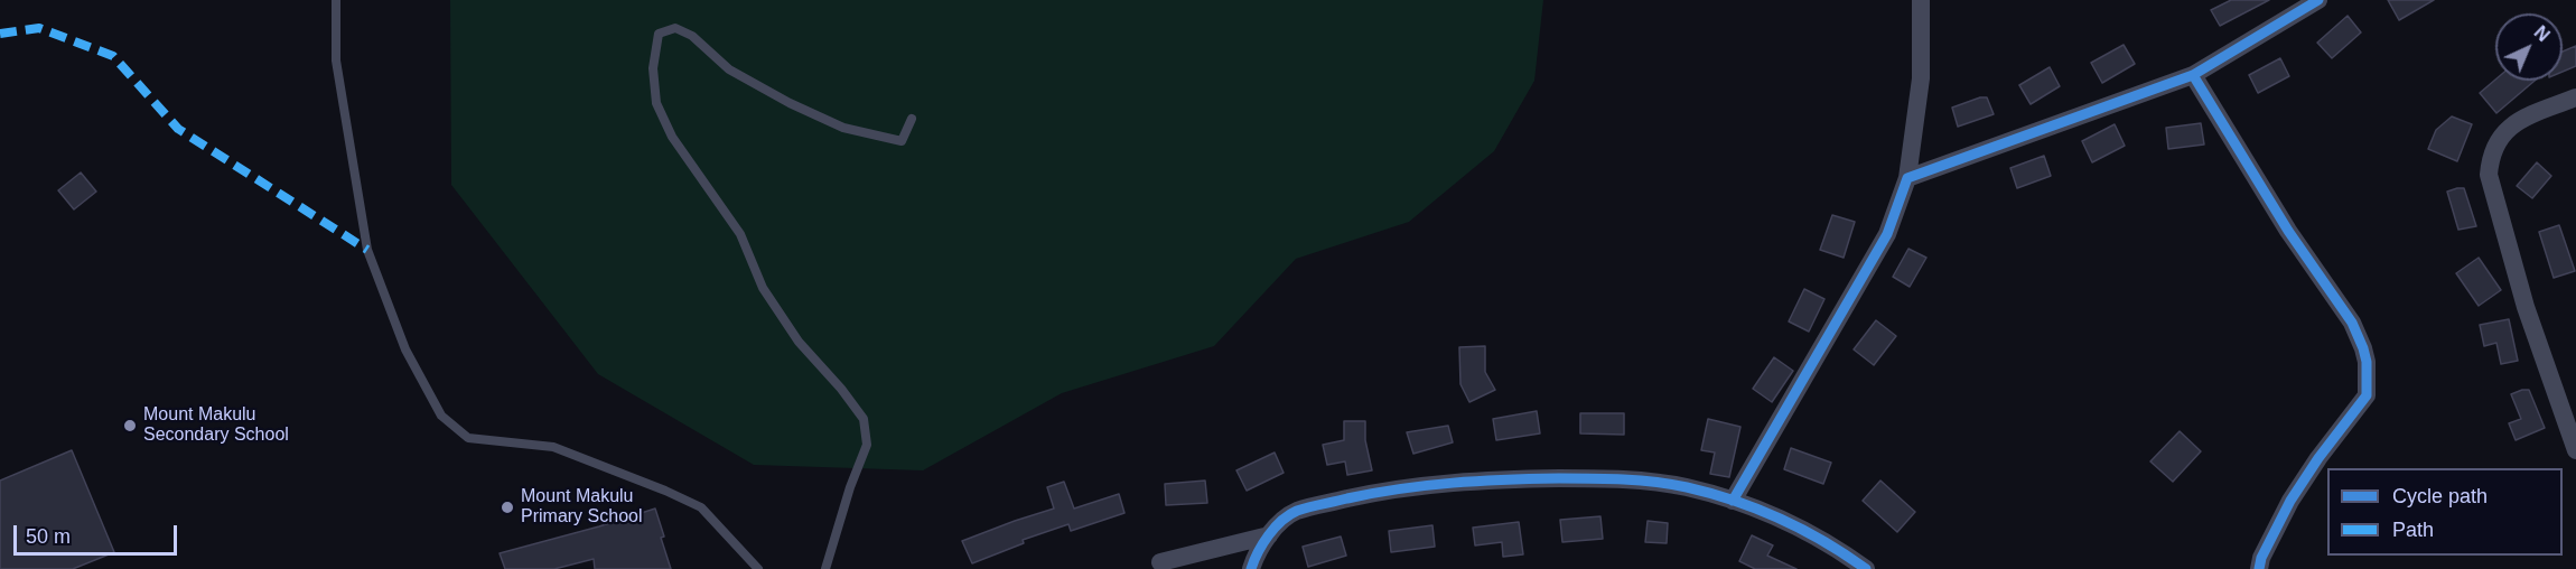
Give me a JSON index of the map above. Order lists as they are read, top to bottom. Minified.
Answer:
{"places":["Mount Makulu Secondary School","Mount Makulu Primary School"],"legend":["Cycle path","Path"],"scale_bar":"50 m","north":"top right"}
